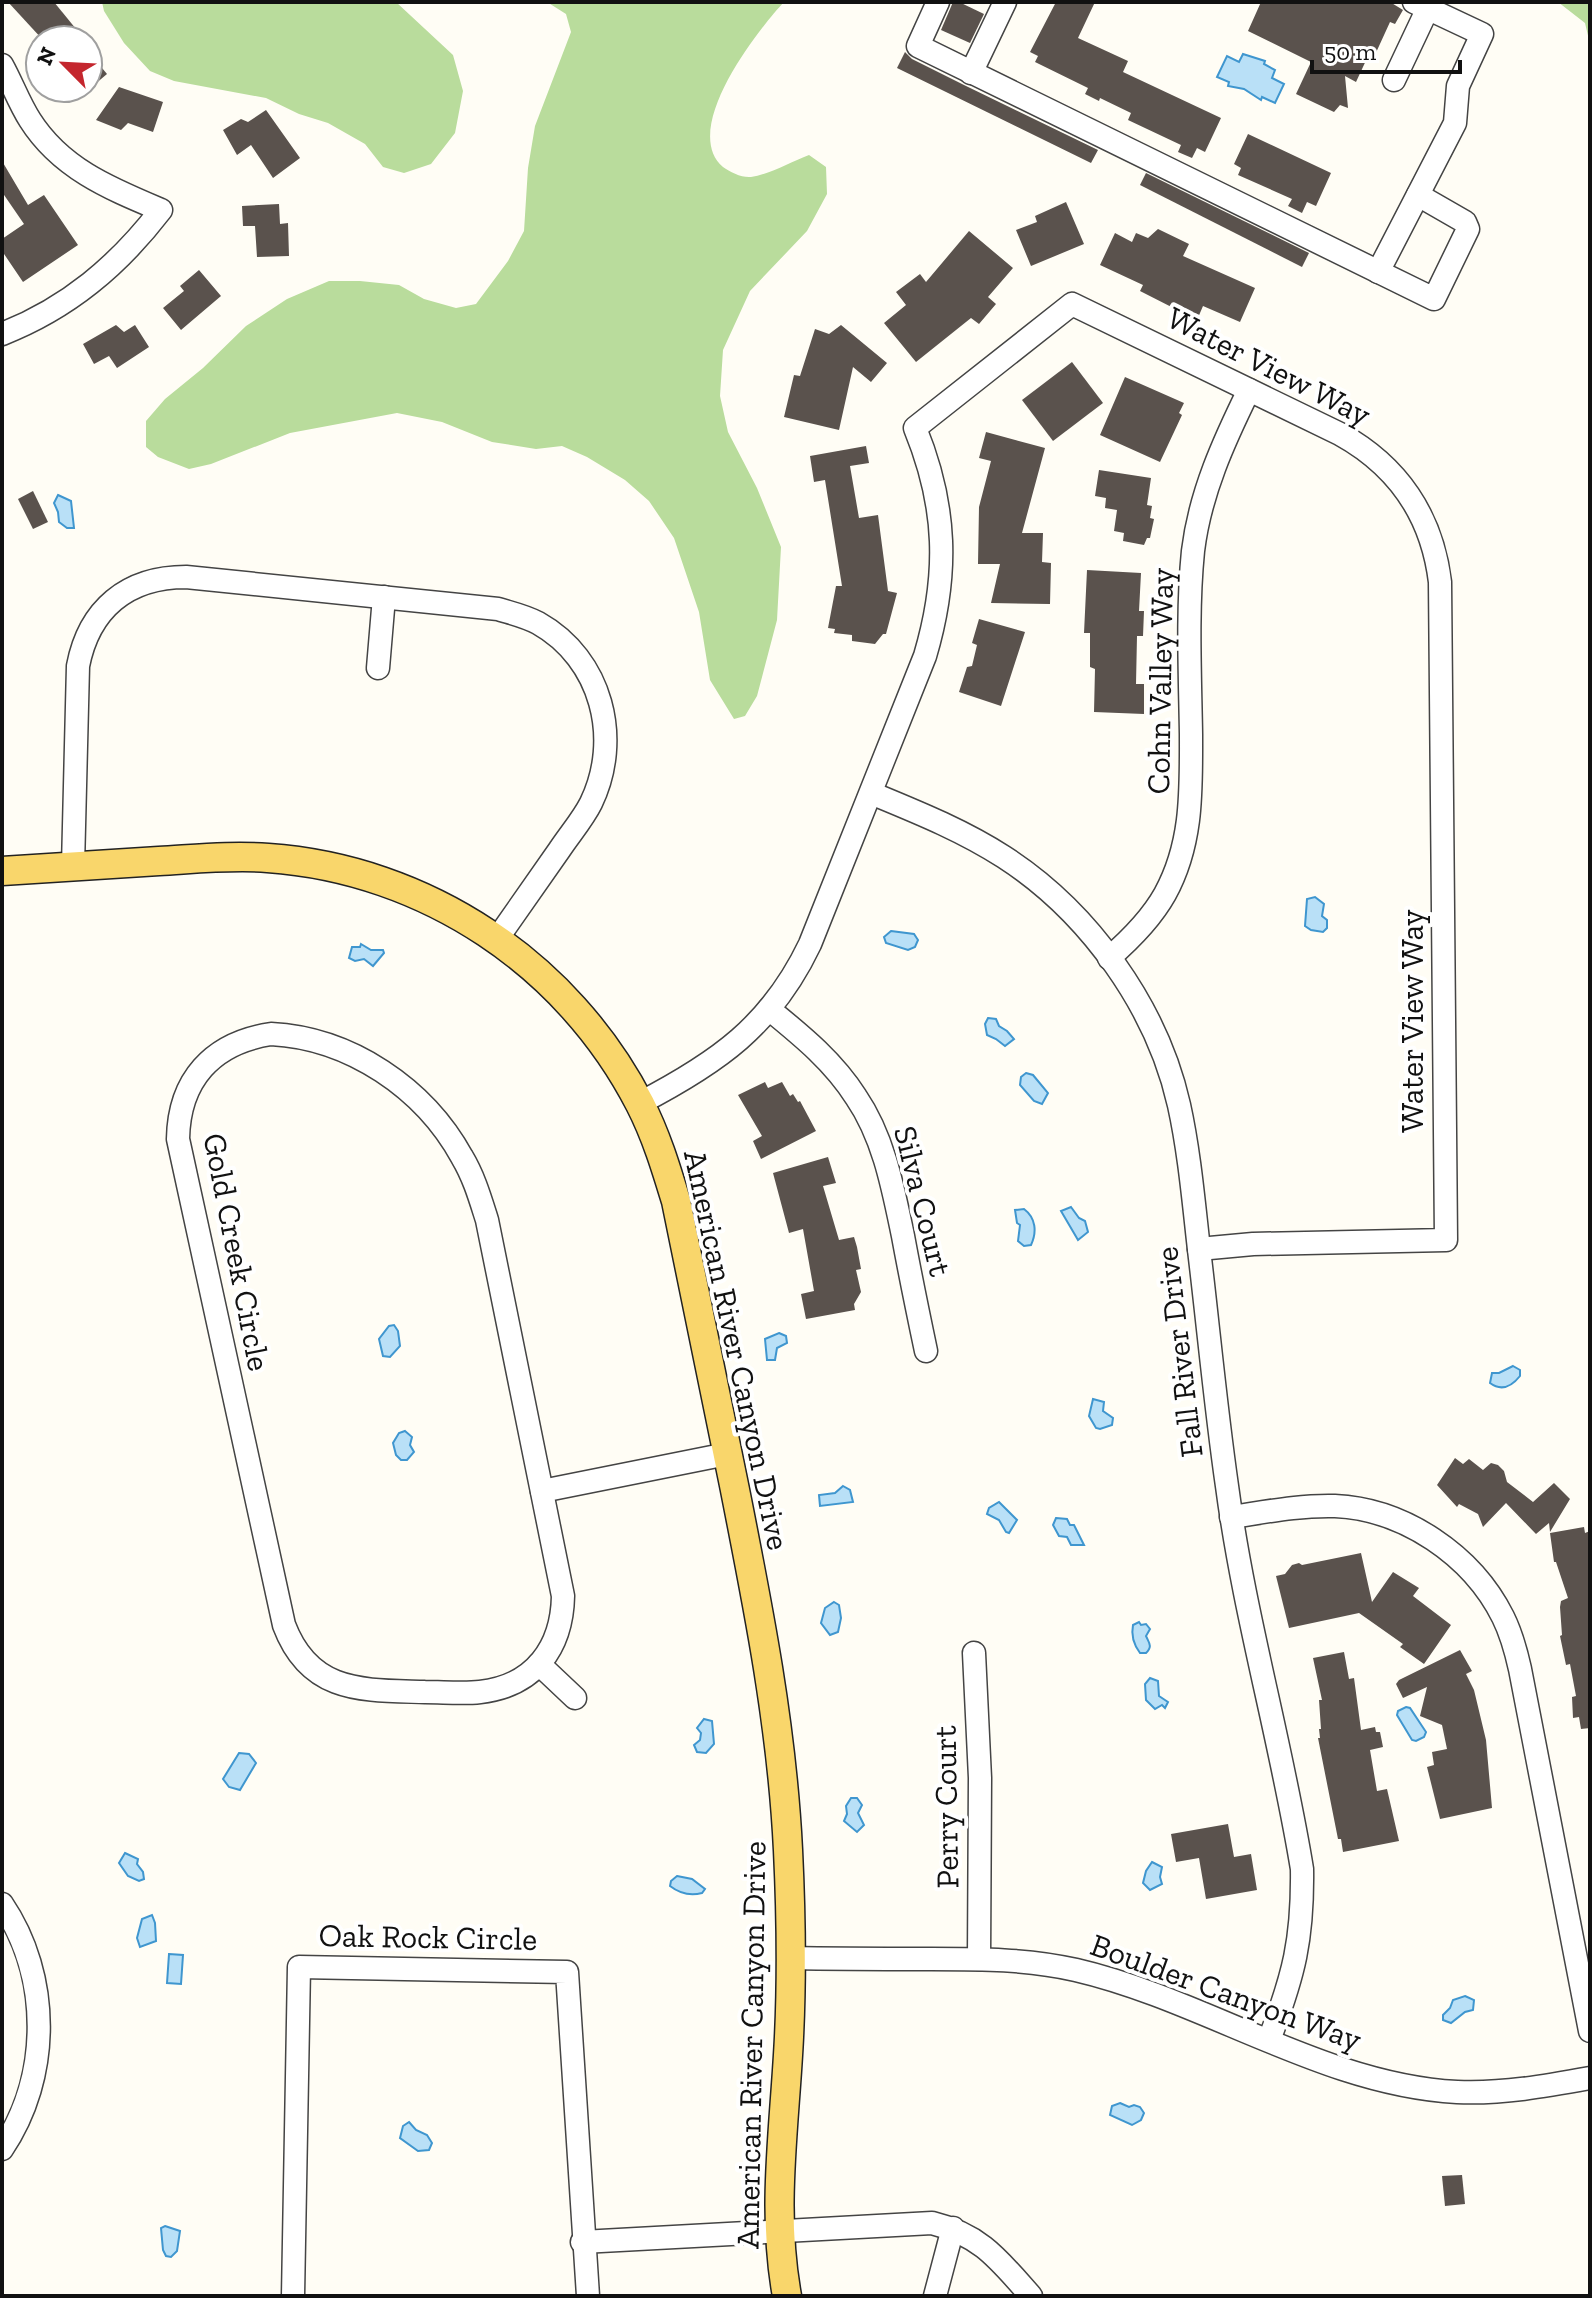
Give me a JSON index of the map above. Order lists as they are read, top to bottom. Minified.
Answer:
{"streets":{"main road":["American River Canyon Drive"],"street":["Water View Way","Cohn Valley Way","Silva Court","Gold Creek Circle","Fall River Drive","Perry Court","Oak Rock Circle","Boulder Canyon Way"]},"crossings":[["Water View Way","Cohn Valley Way"],["Water View Way","Silva Court"],["Water View Way","American River Canyon Drive"],["Water View Way","Fall River Drive"],["Cohn Valley Way","Fall River Drive"],["American River Canyon Drive","Boulder Canyon Way"],["Fall River Drive","Boulder Canyon Way"],["Perry Court","Boulder Canyon Way"]],"scale_bar":"50 m","north":"top left"}
